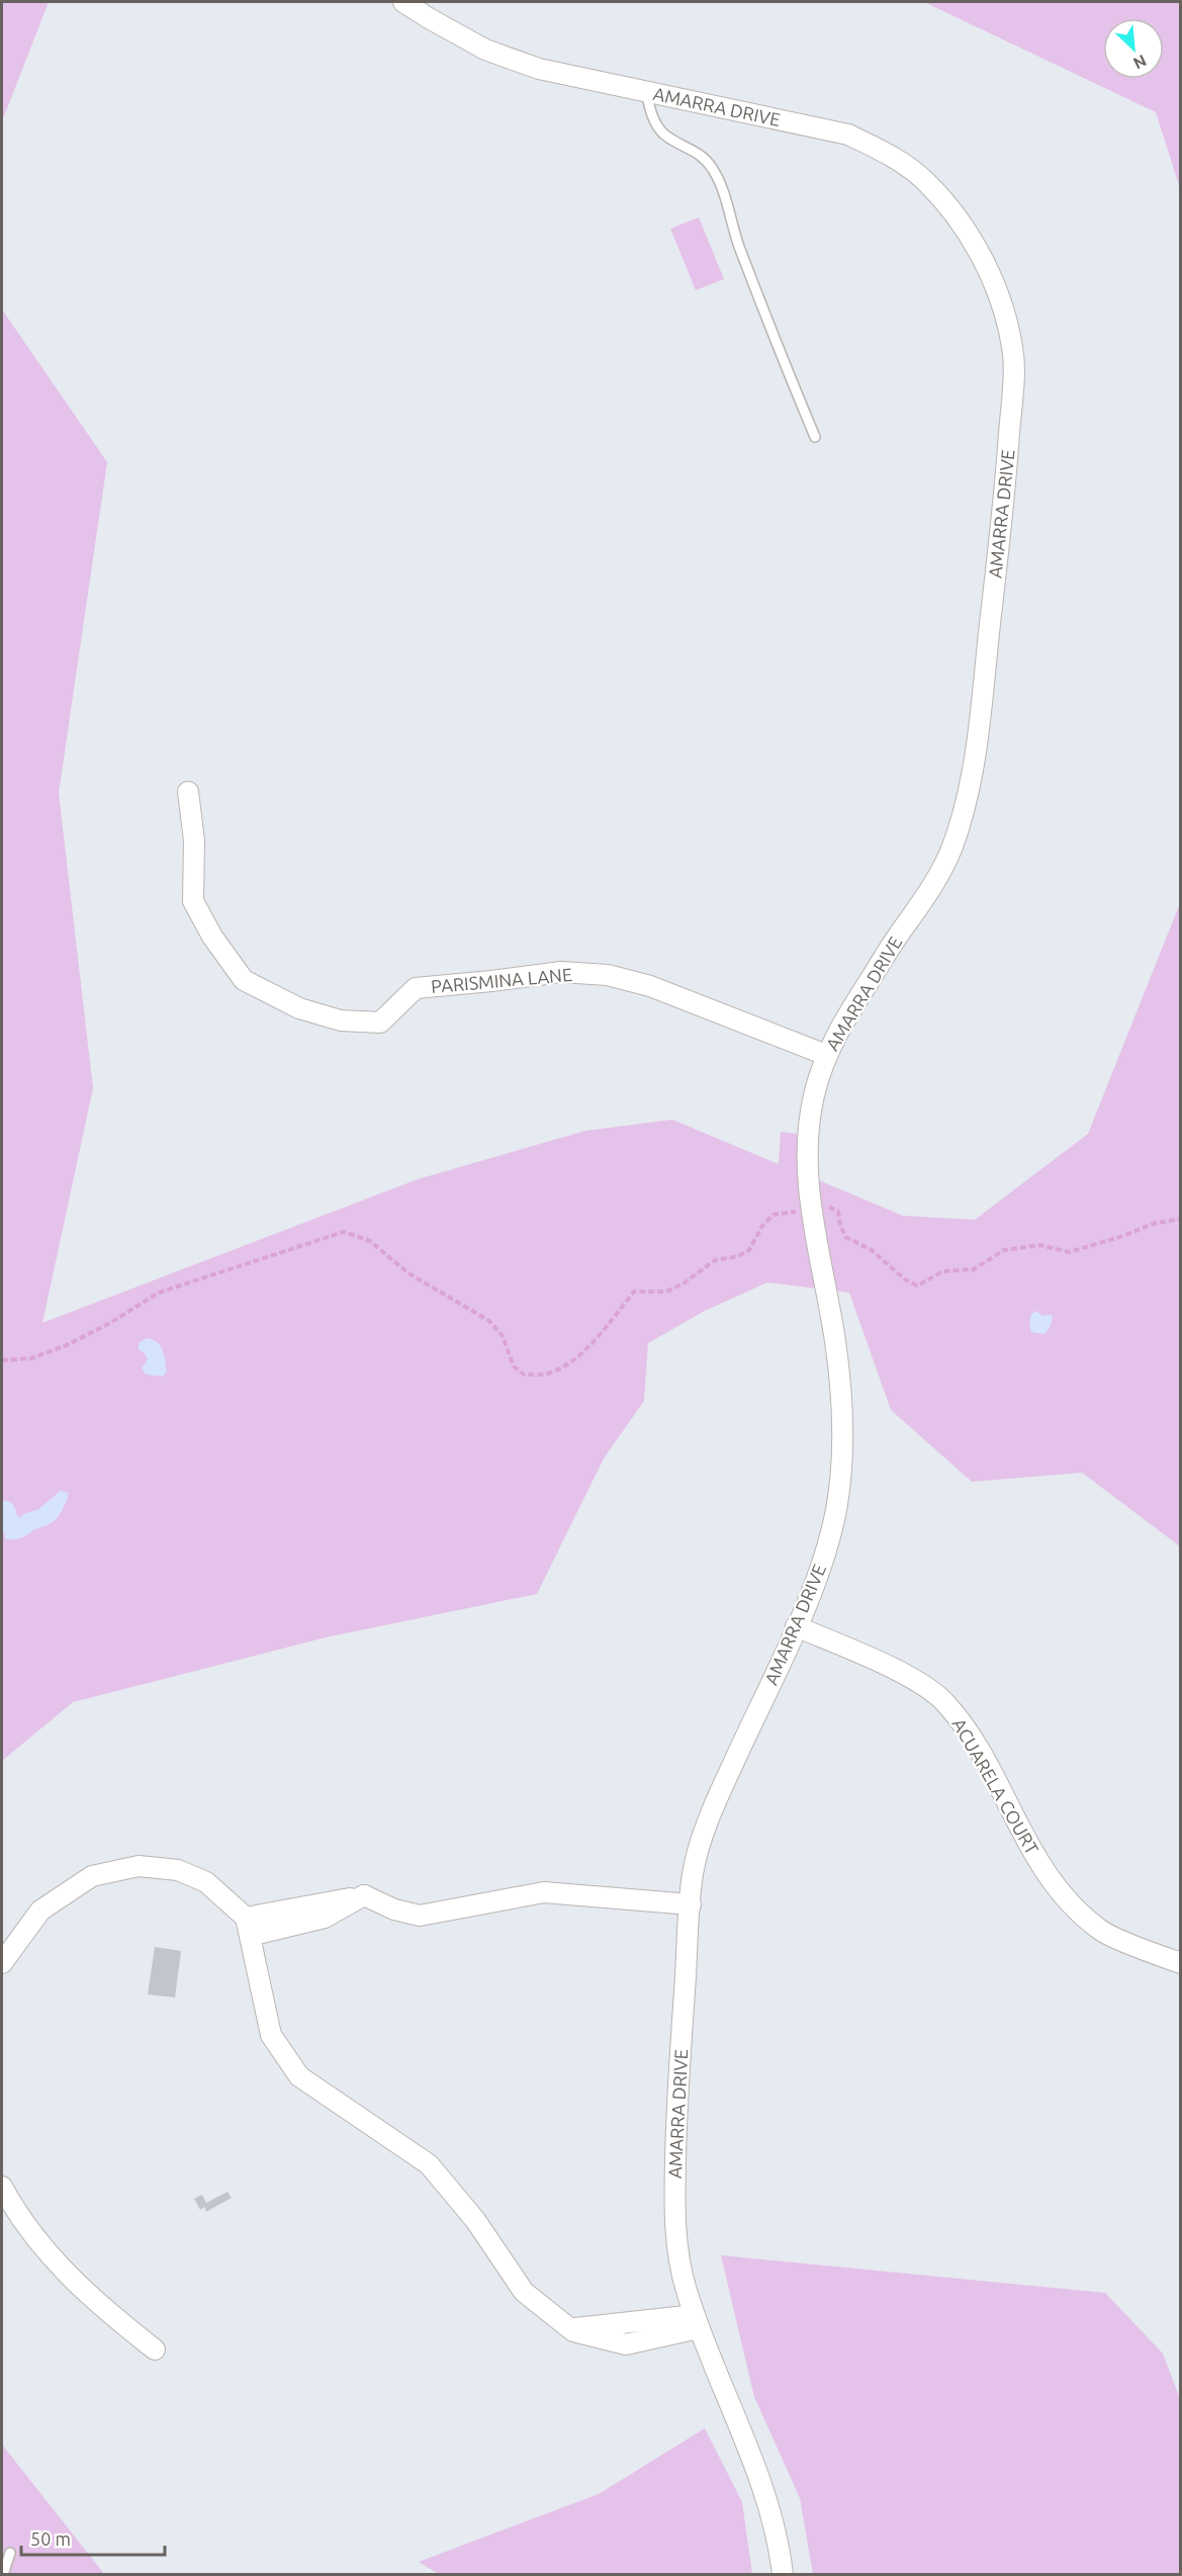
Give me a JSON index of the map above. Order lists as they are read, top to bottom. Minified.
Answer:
{"streets":{"street":["AMARRA DRIVE","PARISMINA LANE","ACUARELA COURT"]},"crossings":[["AMARRA DRIVE","PARISMINA LANE"],["AMARRA DRIVE","ACUARELA COURT"]],"scale_bar":"50 m","north":"bottom right"}
